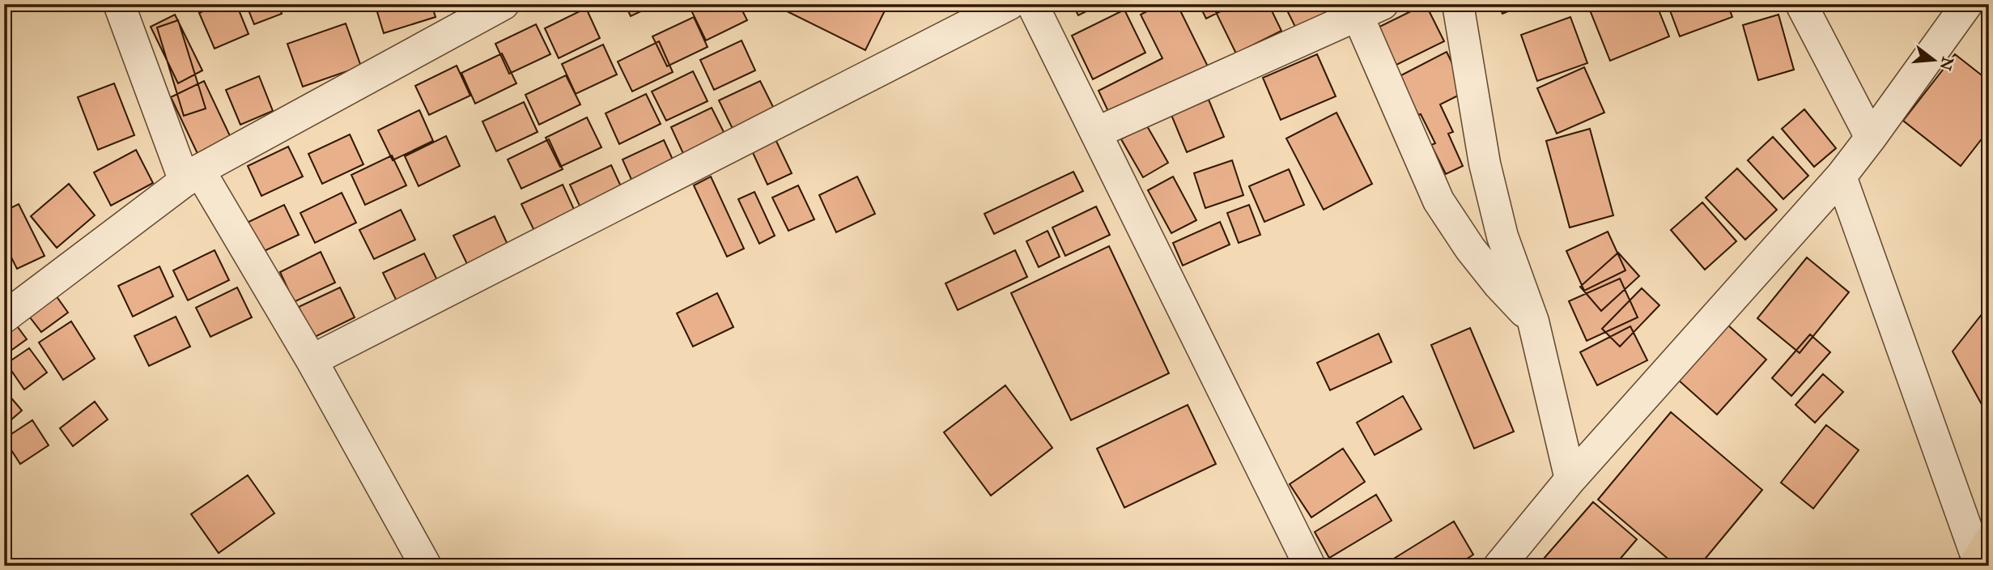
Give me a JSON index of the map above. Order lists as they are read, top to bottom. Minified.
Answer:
{"north":"right"}
